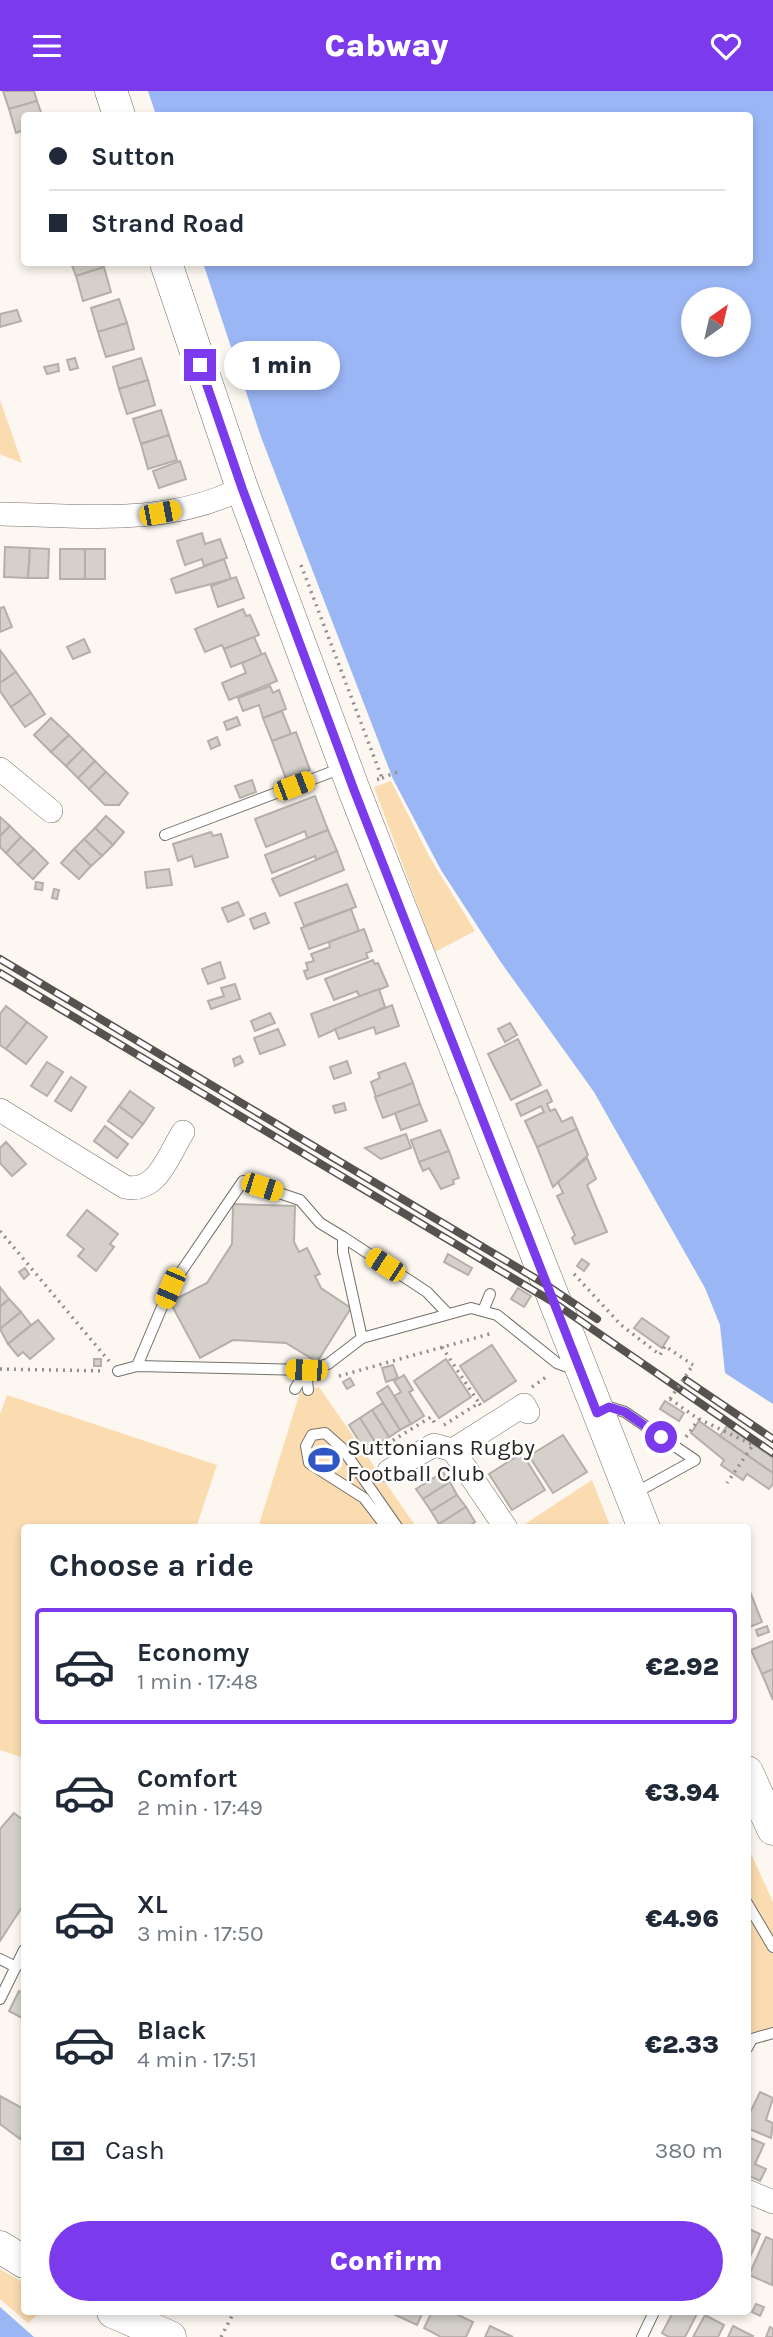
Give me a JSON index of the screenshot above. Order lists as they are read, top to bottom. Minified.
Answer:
{"places":{"sports":["Suttonians Rugby Football Club"]},"north":"top right","page":{"header":"Cabway","banner":["Sutton","Strand Road"],"bubble":"1 min","heading":"Choose a ride","list":[{"name":"Economy","note":"1 min · 17:48","value":"€2.92"},{"name":"Comfort","note":"2 min · 17:49","value":"€3.94"},{"name":"XL","note":"3 min · 17:50","value":"€4.96"},{"name":"Black","note":"4 min · 17:51","value":"€2.33"}],"pay":["Cash","380 m"],"buttons":"Confirm"}}
